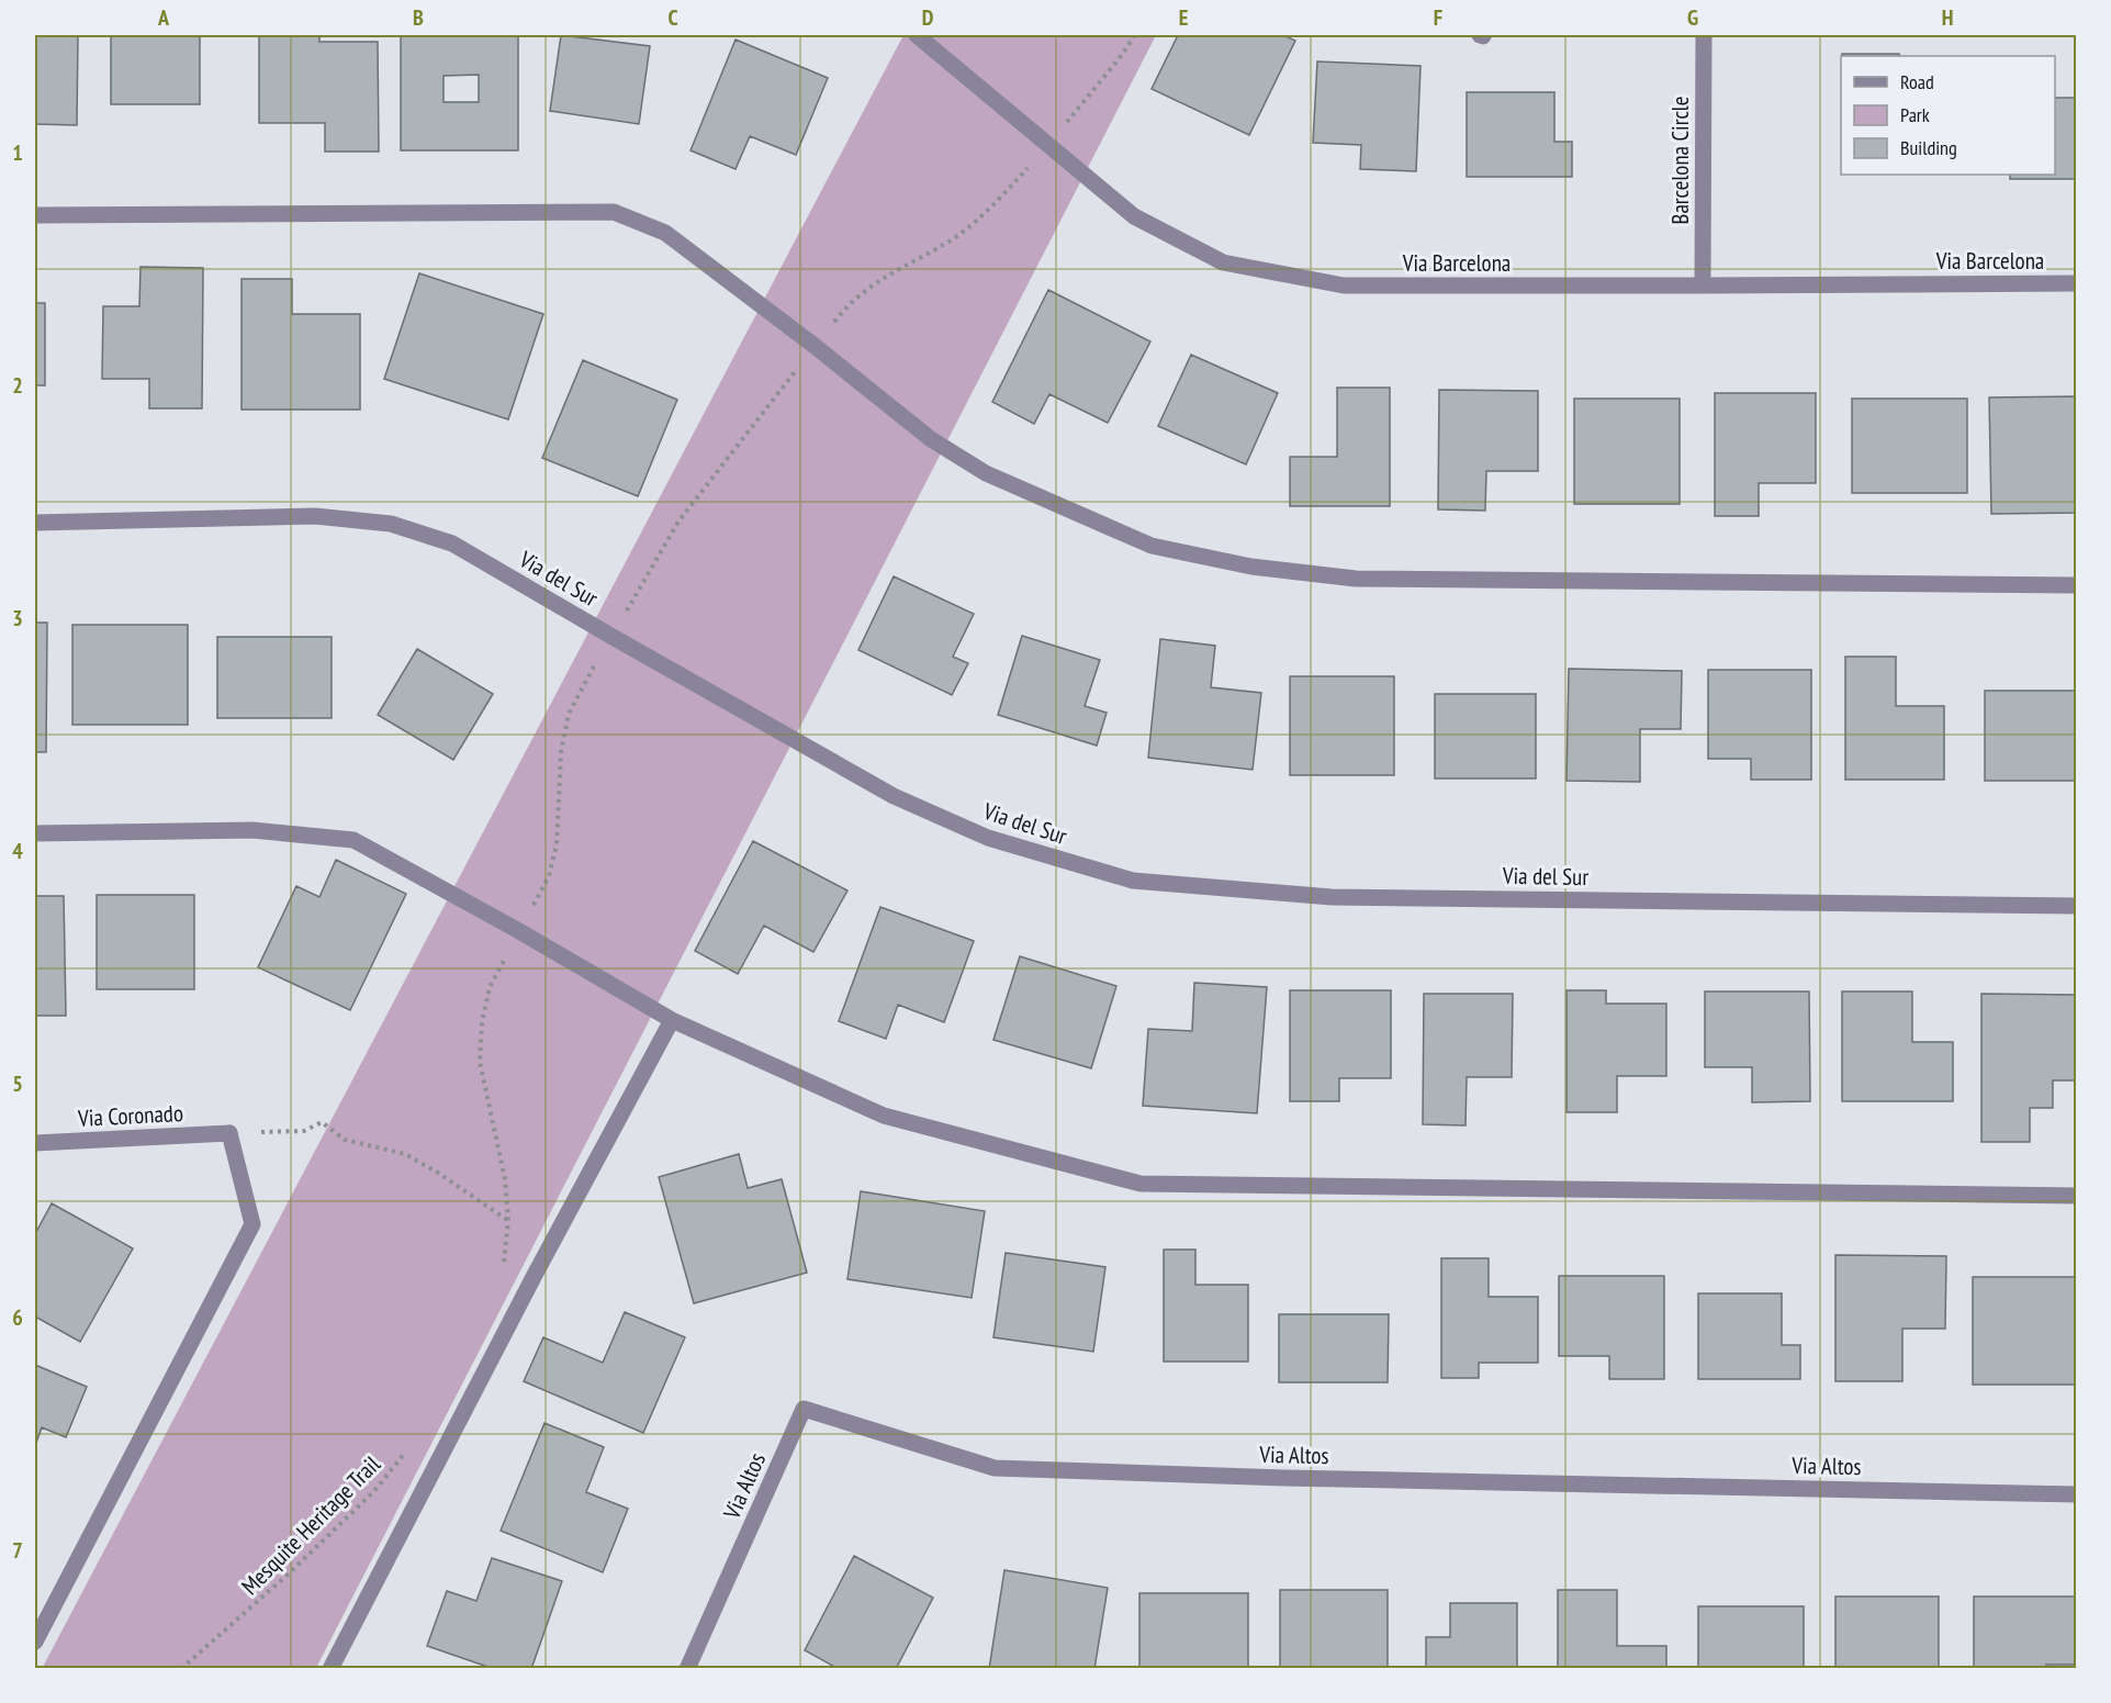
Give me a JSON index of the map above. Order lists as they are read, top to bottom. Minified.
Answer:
{"streets":{"street":["Barcelona Circle","Via Barcelona","Via del Sur","Via Coronado","Via Altos"],"path":["Mesquite Heritage Trail"]},"crossings":[["Barcelona Circle","Via Barcelona"]],"legend":["Road","Park","Building"],"grid":{"columns":["A","B","C","D","E","F","G","H"],"rows":["1","2","3","4","5","6","7"]}}
